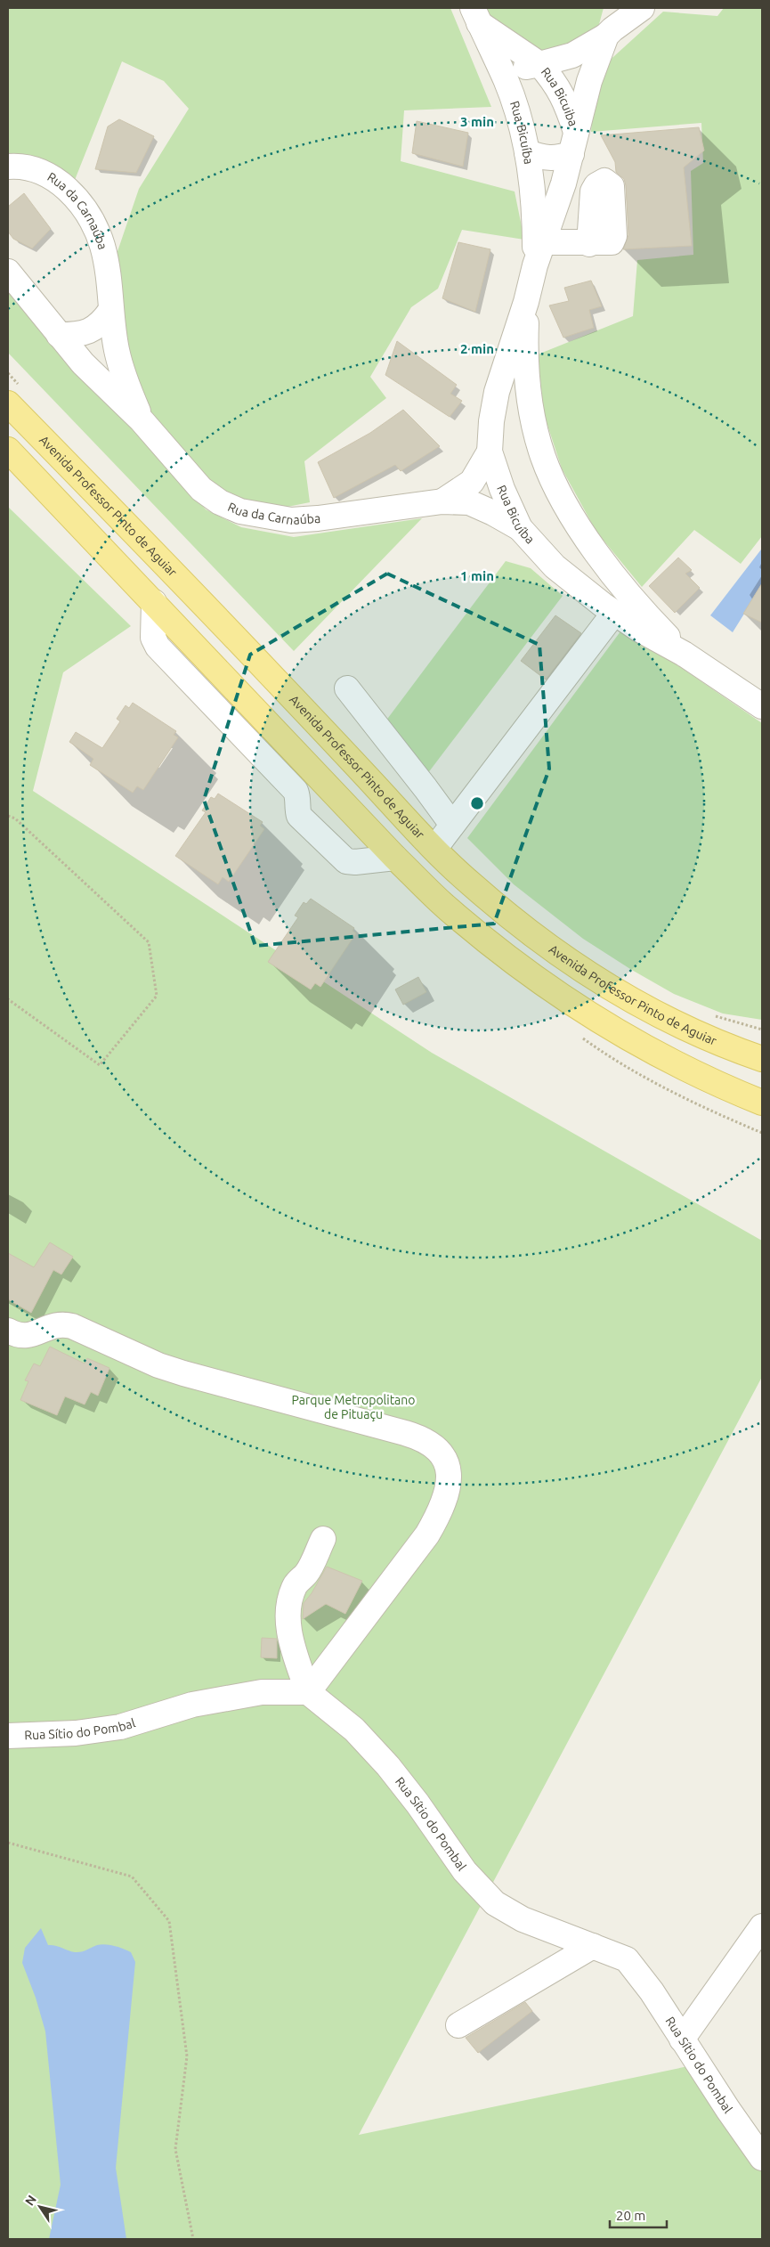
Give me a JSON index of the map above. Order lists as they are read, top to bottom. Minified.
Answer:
{"streets":{"main road":["Avenida Professor Pinto de Aguiar"],"street":["Rua Bicuiba","Rua Bicuíba","Rua da Carnaúba","Rua Sítio do Pombal"]},"crossings":[["Rua Bicuiba","Rua Bicuíba"],["Rua Bicuíba","Rua da Carnaúba"]],"parks":["Parque Metropolitano de Pituaçu"],"scale_bar":"20 m","north":"top left","rings":["3 min","2 min","1 min"]}
